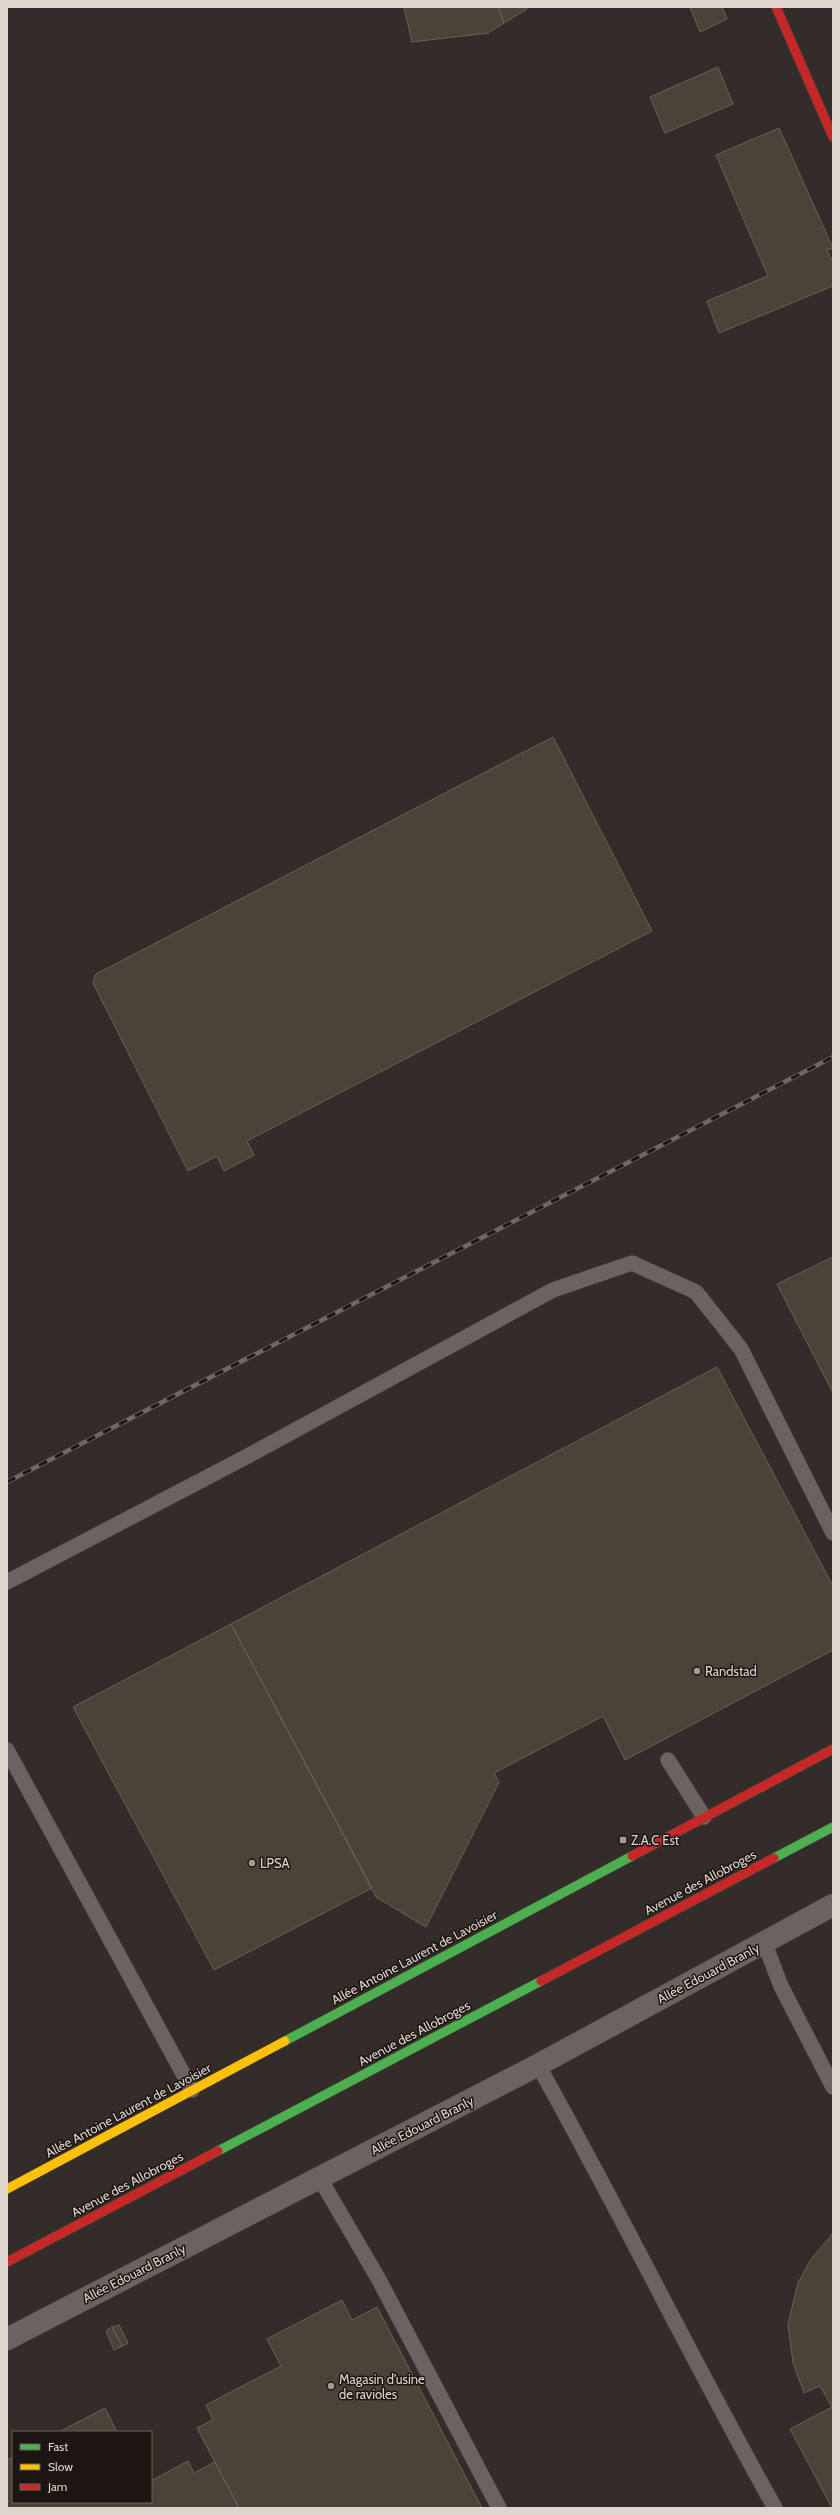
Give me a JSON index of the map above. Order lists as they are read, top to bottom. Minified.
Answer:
{"streets":{"street":["Avenue des Allobroges","Allée Antoine Laurent de Lavoisier","Allée Edouard Branly"]},"places":{"other":["Randstad","LPSA","Magasin d’usine de ravioles"],"transit":["Z.A.C Est"]},"legend":["Fast","Slow","Jam"]}
